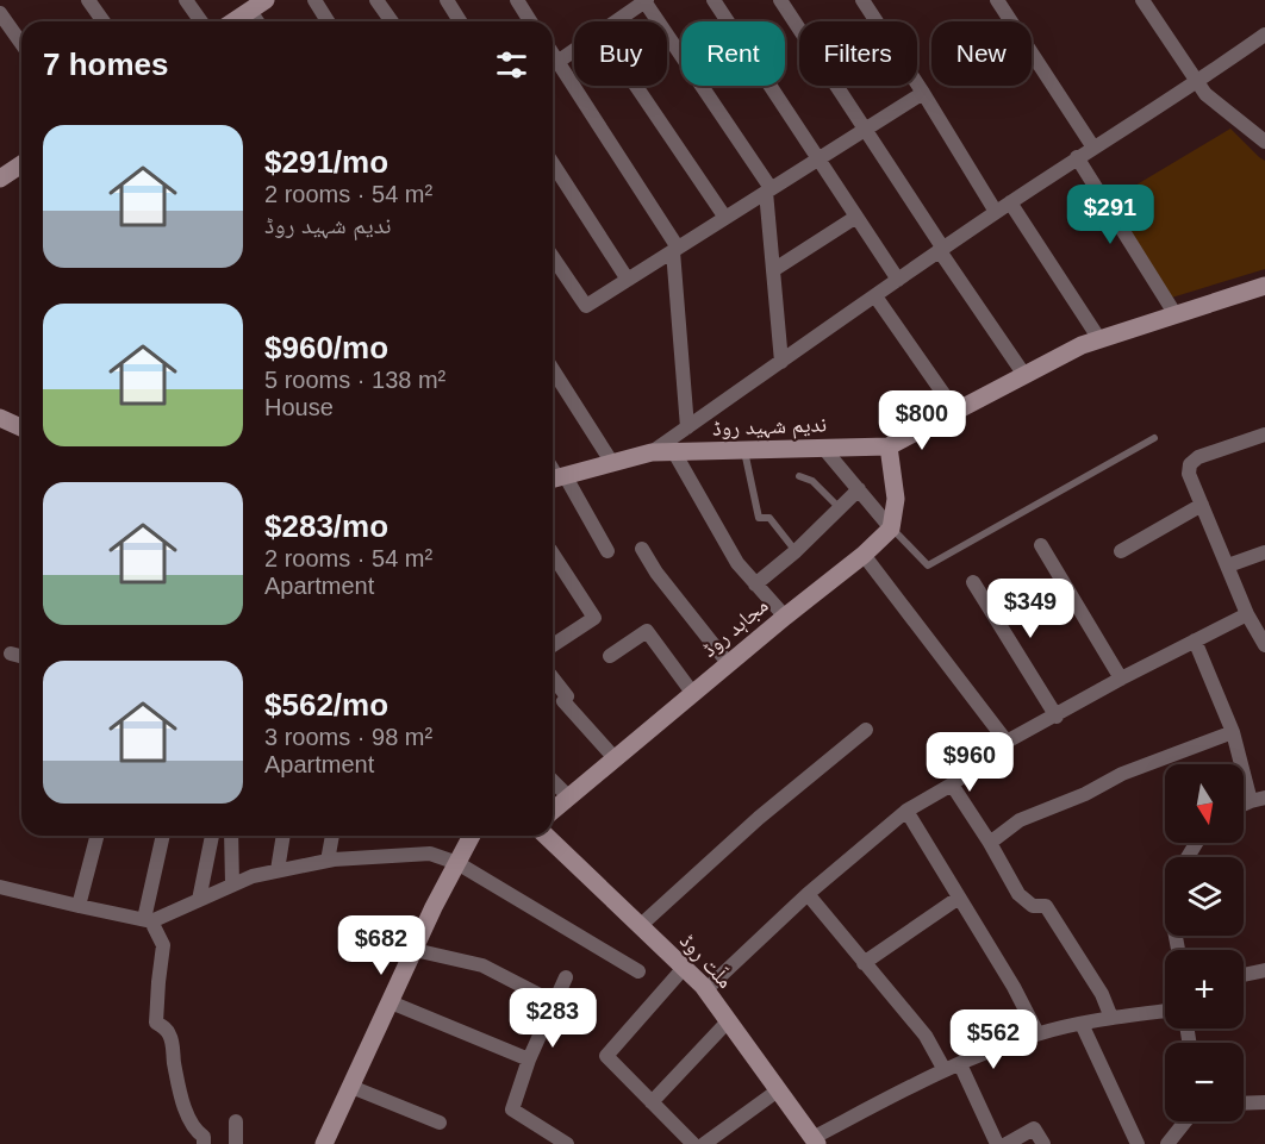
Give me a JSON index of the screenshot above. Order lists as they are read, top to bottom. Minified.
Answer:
{"streets":{"street":["ندیم شہید روڈ","مجاہد روڈ","ملّت روڈ"]},"north":"bottom","page":{"chip":["Buy","Rent","Filters","New"],"heading":"7 homes","list":[{"name":"$291/mo","note":"2 rooms · 54 m² · ندیم شہید روڈ"},{"name":"$960/mo","note":"5 rooms · 138 m² · House"},{"name":"$283/mo","note":"2 rooms · 54 m² · Apartment"},{"name":"$562/mo","note":"3 rooms · 98 m² · Apartment"}],"price":["$291","$800","$349","$960","$682","$283","$562"],"map_buttons":["+","−"]}}
